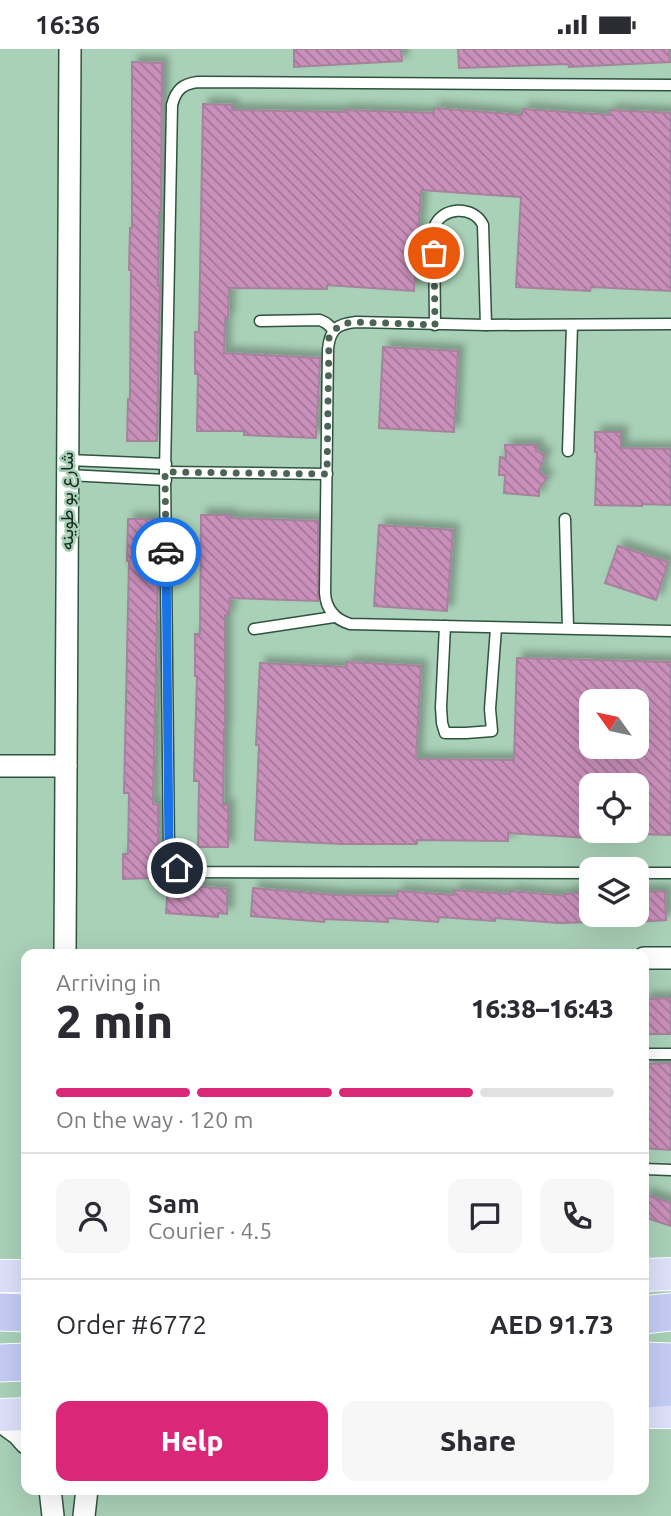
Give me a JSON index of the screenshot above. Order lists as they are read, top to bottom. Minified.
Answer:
{"streets":{"street":["شارع بو طوينه"]},"north":"top left","page":{"status":"16:36","heading":["2 min","Arriving in","16:38–16:43"],"panel":["Sam","Courier · 4.5","Order #6772","AED 91.73"],"bar":"On the way · 120 m","buttons":["Help","Share"]}}
